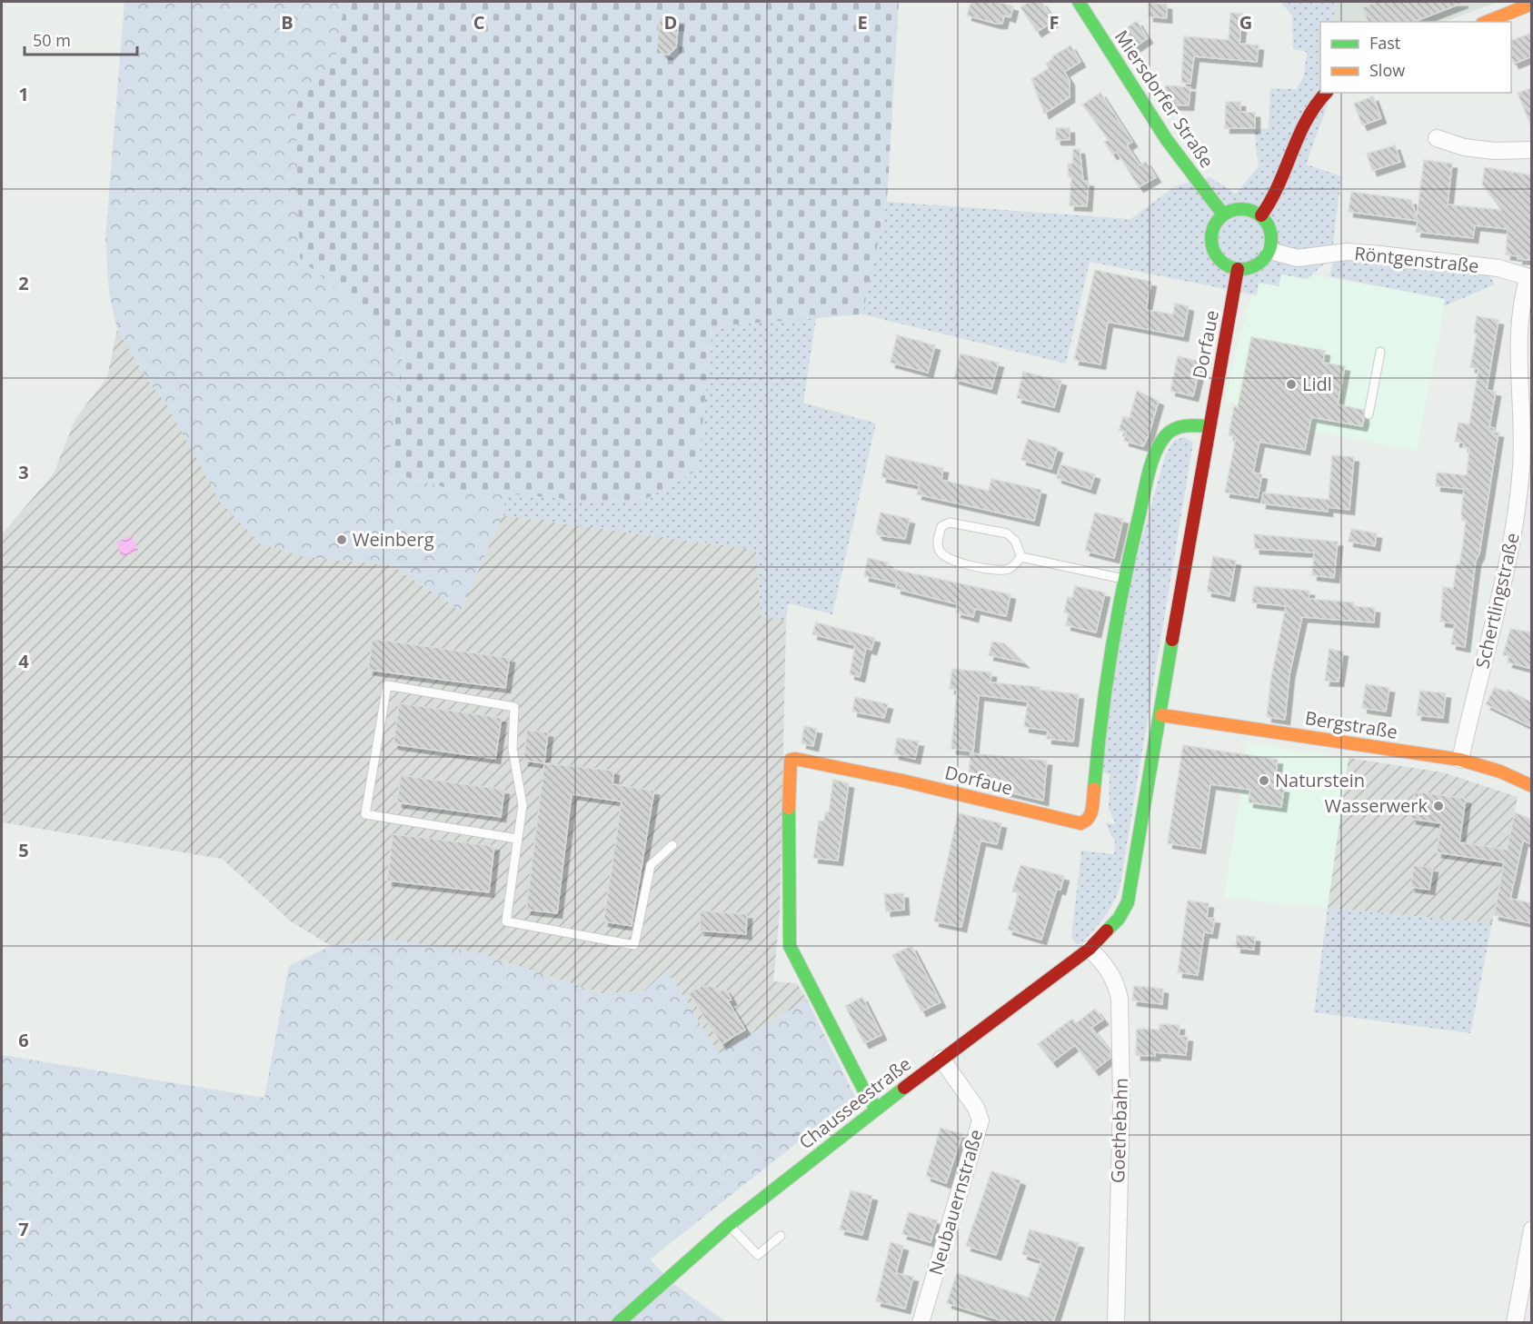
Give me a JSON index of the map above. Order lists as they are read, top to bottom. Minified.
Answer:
{"streets":{"street":["Miersdorfer Straße","Röntgenstraße","Dorfaue","Schertlingstraße","Bergstraße","Chausseestraße","Goethebahn","Neubauernstraße"]},"crossings":[["Miersdorfer Straße","Röntgenstraße"],["Miersdorfer Straße","Dorfaue"],["Röntgenstraße","Dorfaue"],["Röntgenstraße","Schertlingstraße"],["Dorfaue","Bergstraße"],["Dorfaue","Chausseestraße"],["Schertlingstraße","Bergstraße"],["Chausseestraße","Goethebahn"],["Chausseestraße","Neubauernstraße"]],"places":["Lidl","Weinberg","Naturstein","Wasserwerk"],"legend":["Fast","Slow"],"scale_bar":"50 m","grid":{"columns":["B","C","D","E","F","G"],"rows":["1","2","3","4","5","6","7"]}}
